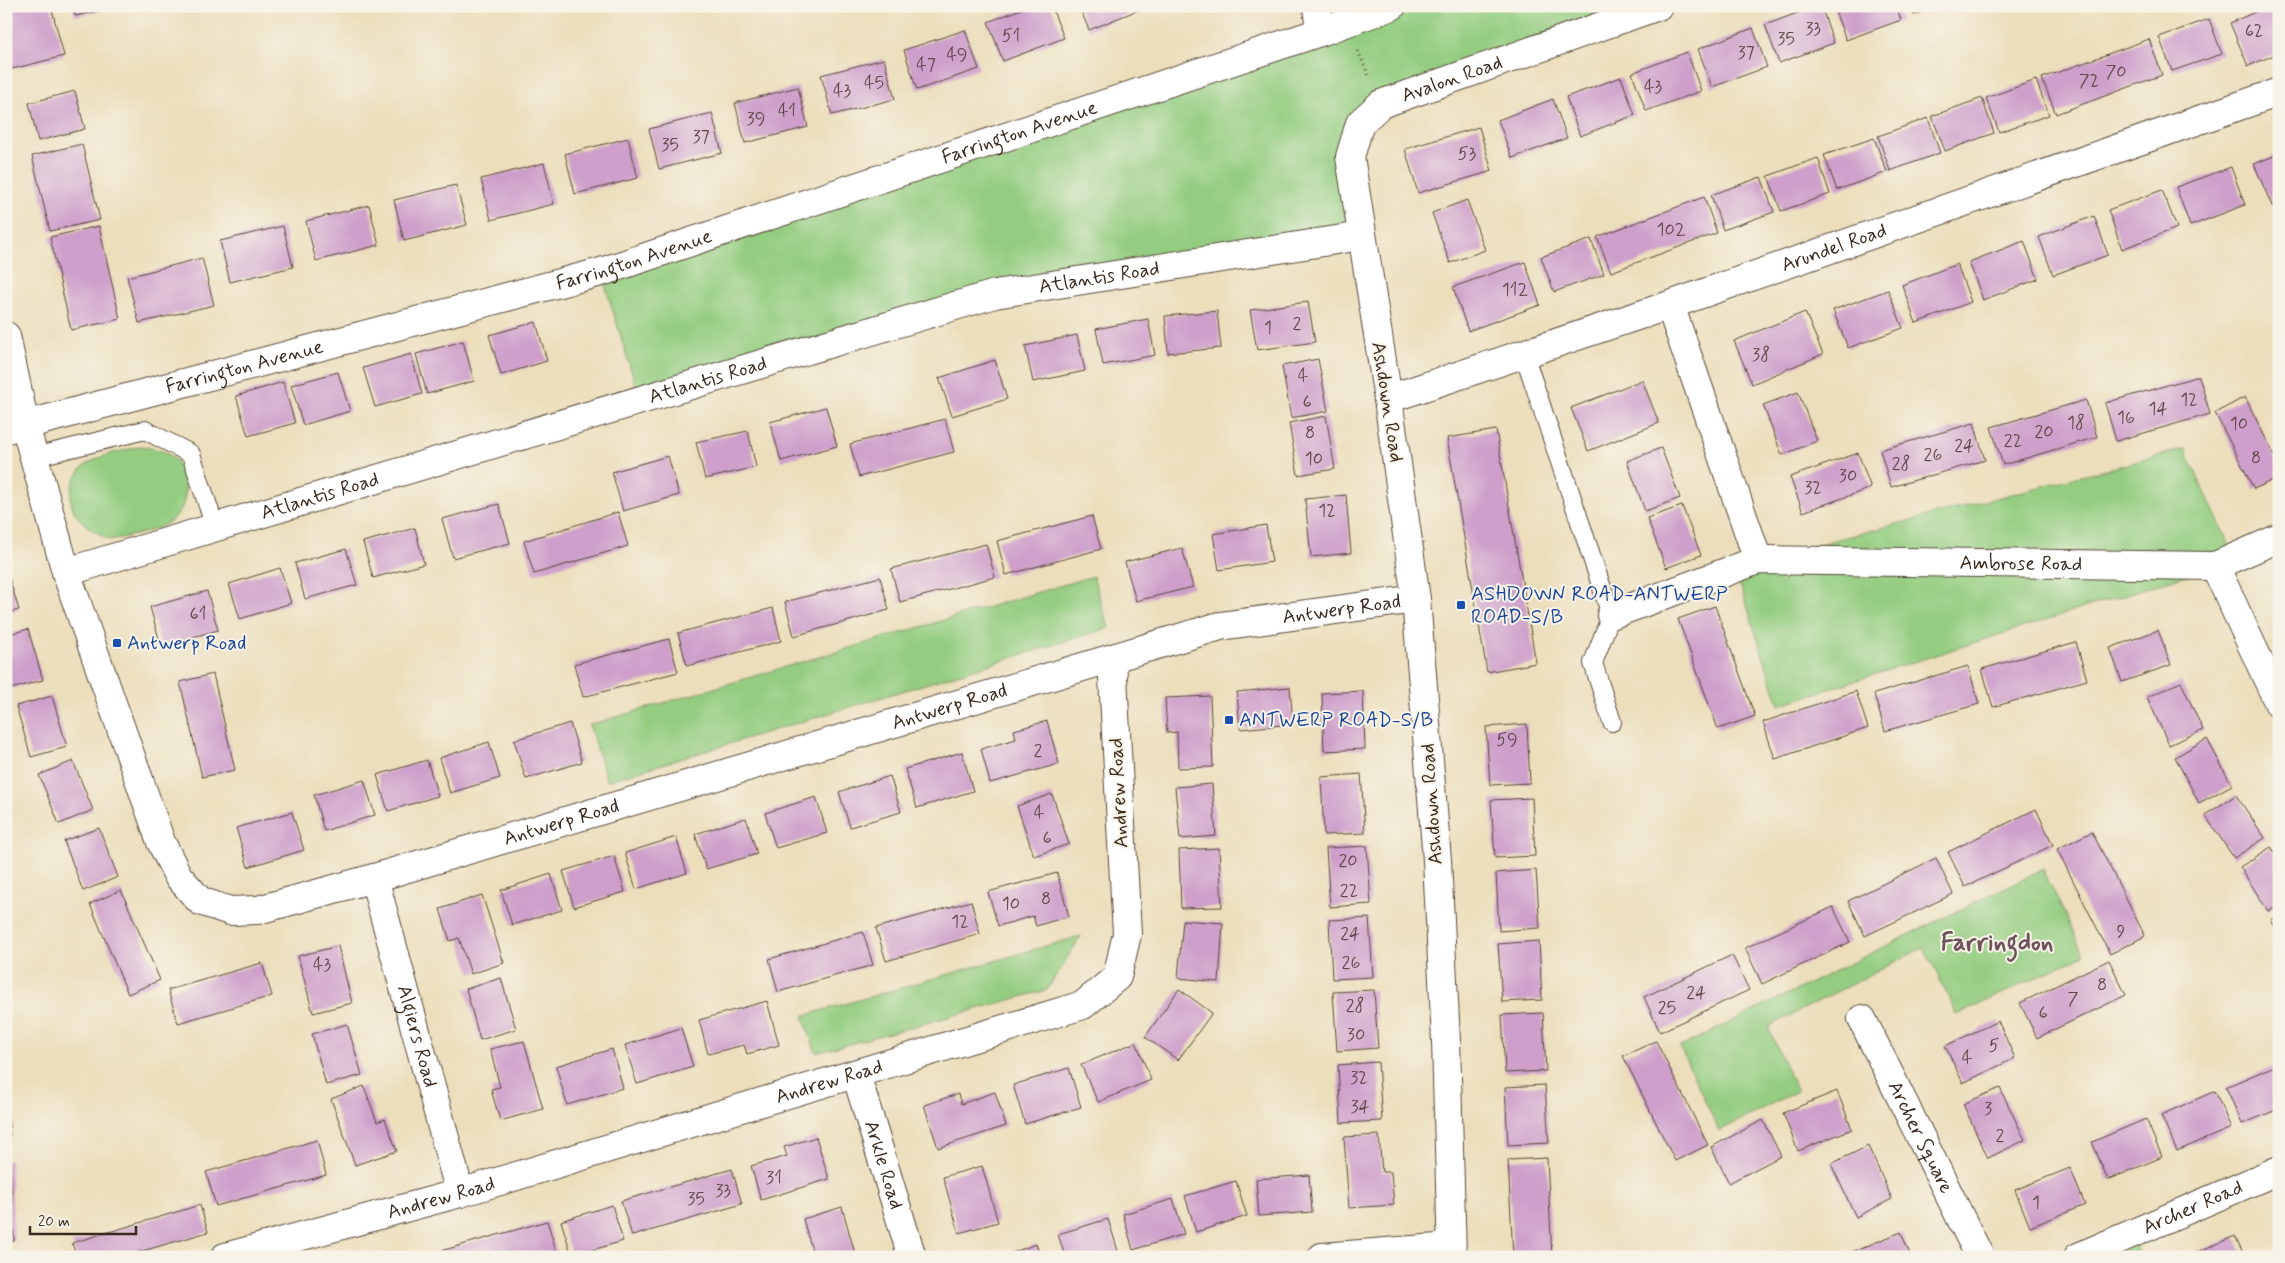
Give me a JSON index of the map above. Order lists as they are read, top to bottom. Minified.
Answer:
{"streets":{"street":["Avalon Road","Farrington Avenue","Arundel Road","Atlantis Road","Ashdown Road","Ambrose Road","Antwerp Road","Andrew Road","Algiers Road","Archer Square","Arkle Road","Archer Road"]},"crossings":[["Avalon Road","Atlantis Road"],["Avalon Road","Ashdown Road"],["Farrington Avenue","Antwerp Road"],["Arundel Road","Ashdown Road"],["Atlantis Road","Ashdown Road"],["Atlantis Road","Antwerp Road"],["Ashdown Road","Antwerp Road"],["Antwerp Road","Andrew Road"],["Antwerp Road","Algiers Road"],["Andrew Road","Algiers Road"],["Andrew Road","Arkle Road"]],"districts":["Farringdon"],"places":{"transit":["ASHDOWN ROAD-ANTWERP ROAD-S/B","Antwerp Road","ANTWERP ROAD-S/B"]},"house_numbers":["33","62","51","35","37","49","47","70","72","45","43","43","41","39","37","35","53","102","112","2","1","38","4","12","6","14","16","18","10","20","8","22","24","26","8","10","28","30","32","12","61","59","2","4","6","20","22","8","10","12","9","24","26","43","8","24","7","28","25","6","30","5","4","32","34","3","2","31","33","35","1"],"scale_bar":"20 m"}
